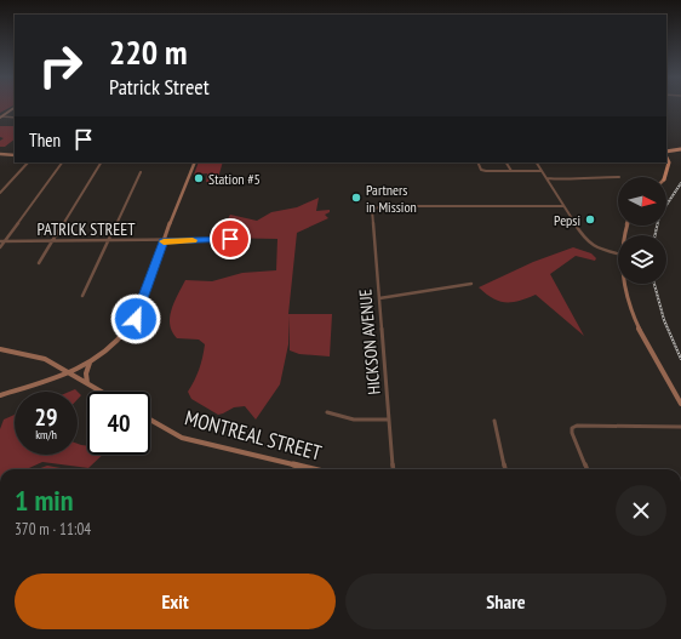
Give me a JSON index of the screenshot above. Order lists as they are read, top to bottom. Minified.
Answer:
{"streets":{"main road":["MONTREAL STREET"],"street":["PATRICK STREET","HICKSON AVENUE"]},"places":["Station #5","Partners in Mission","Pepsi"],"north":"right","page":{"turn":["220 m","Patrick Street"],"then":"Then","speed":"29 km/h","limit":"40","heading":["1 min","370 m · 11:04"],"buttons":["Exit","Share"]}}
